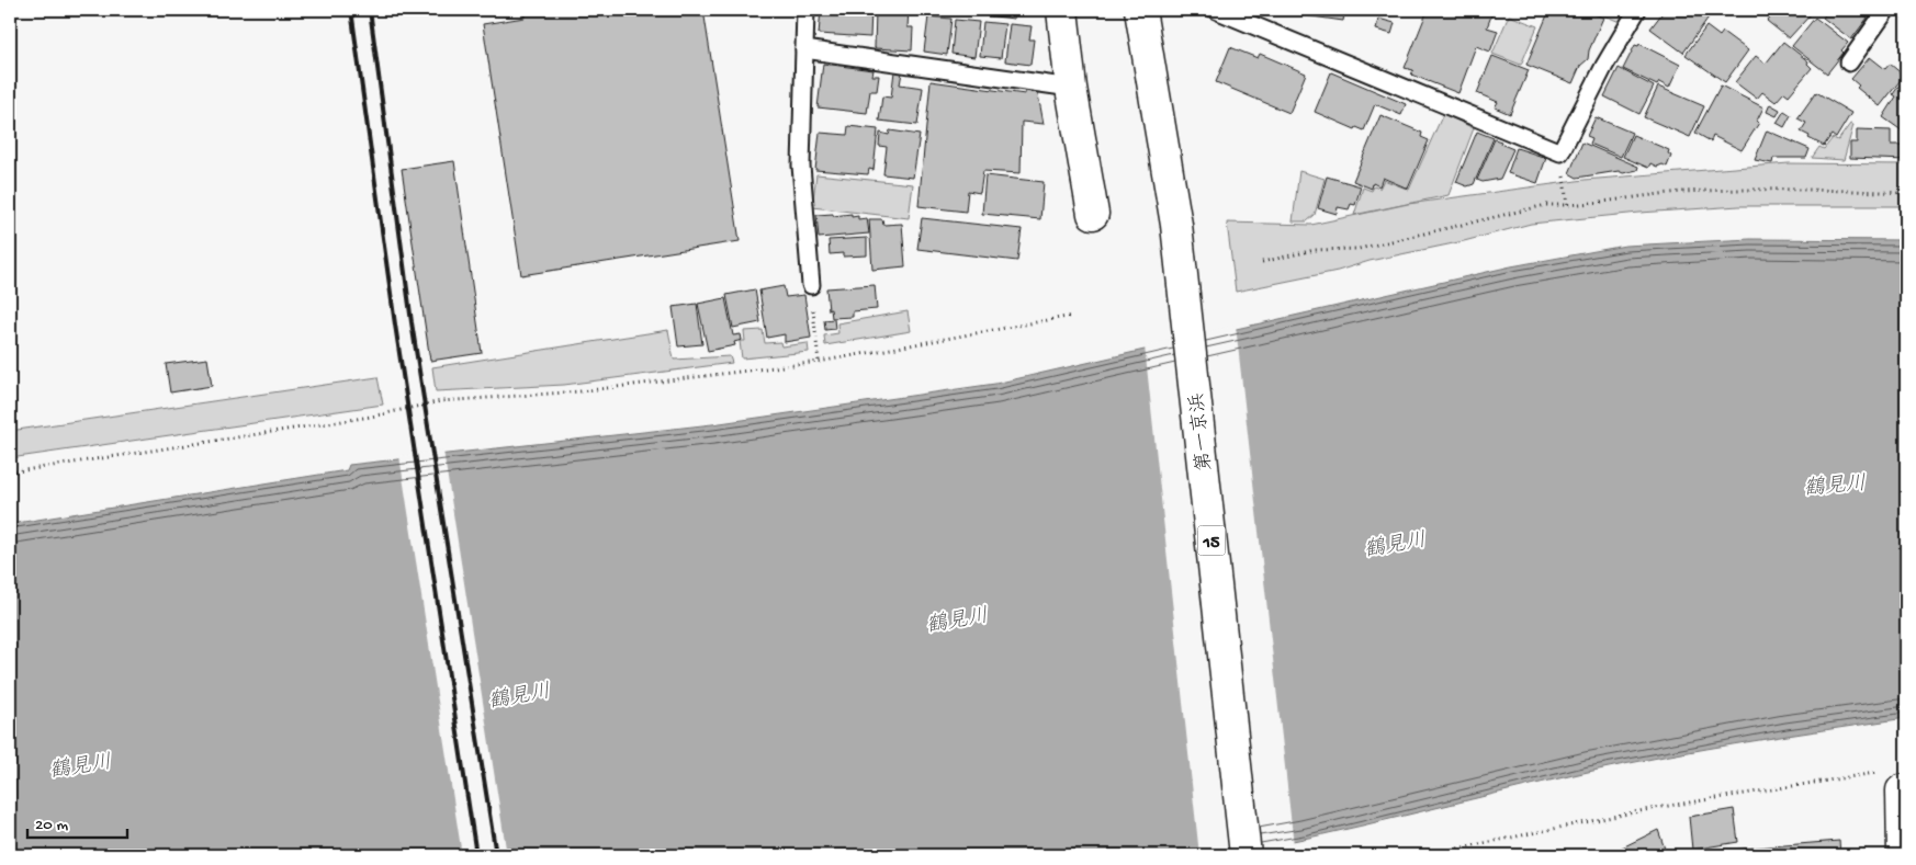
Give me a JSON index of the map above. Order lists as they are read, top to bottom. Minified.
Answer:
{"streets":{"main road":["第一京浜","15"]},"water":["鶴見川"],"scale_bar":"20 m"}
